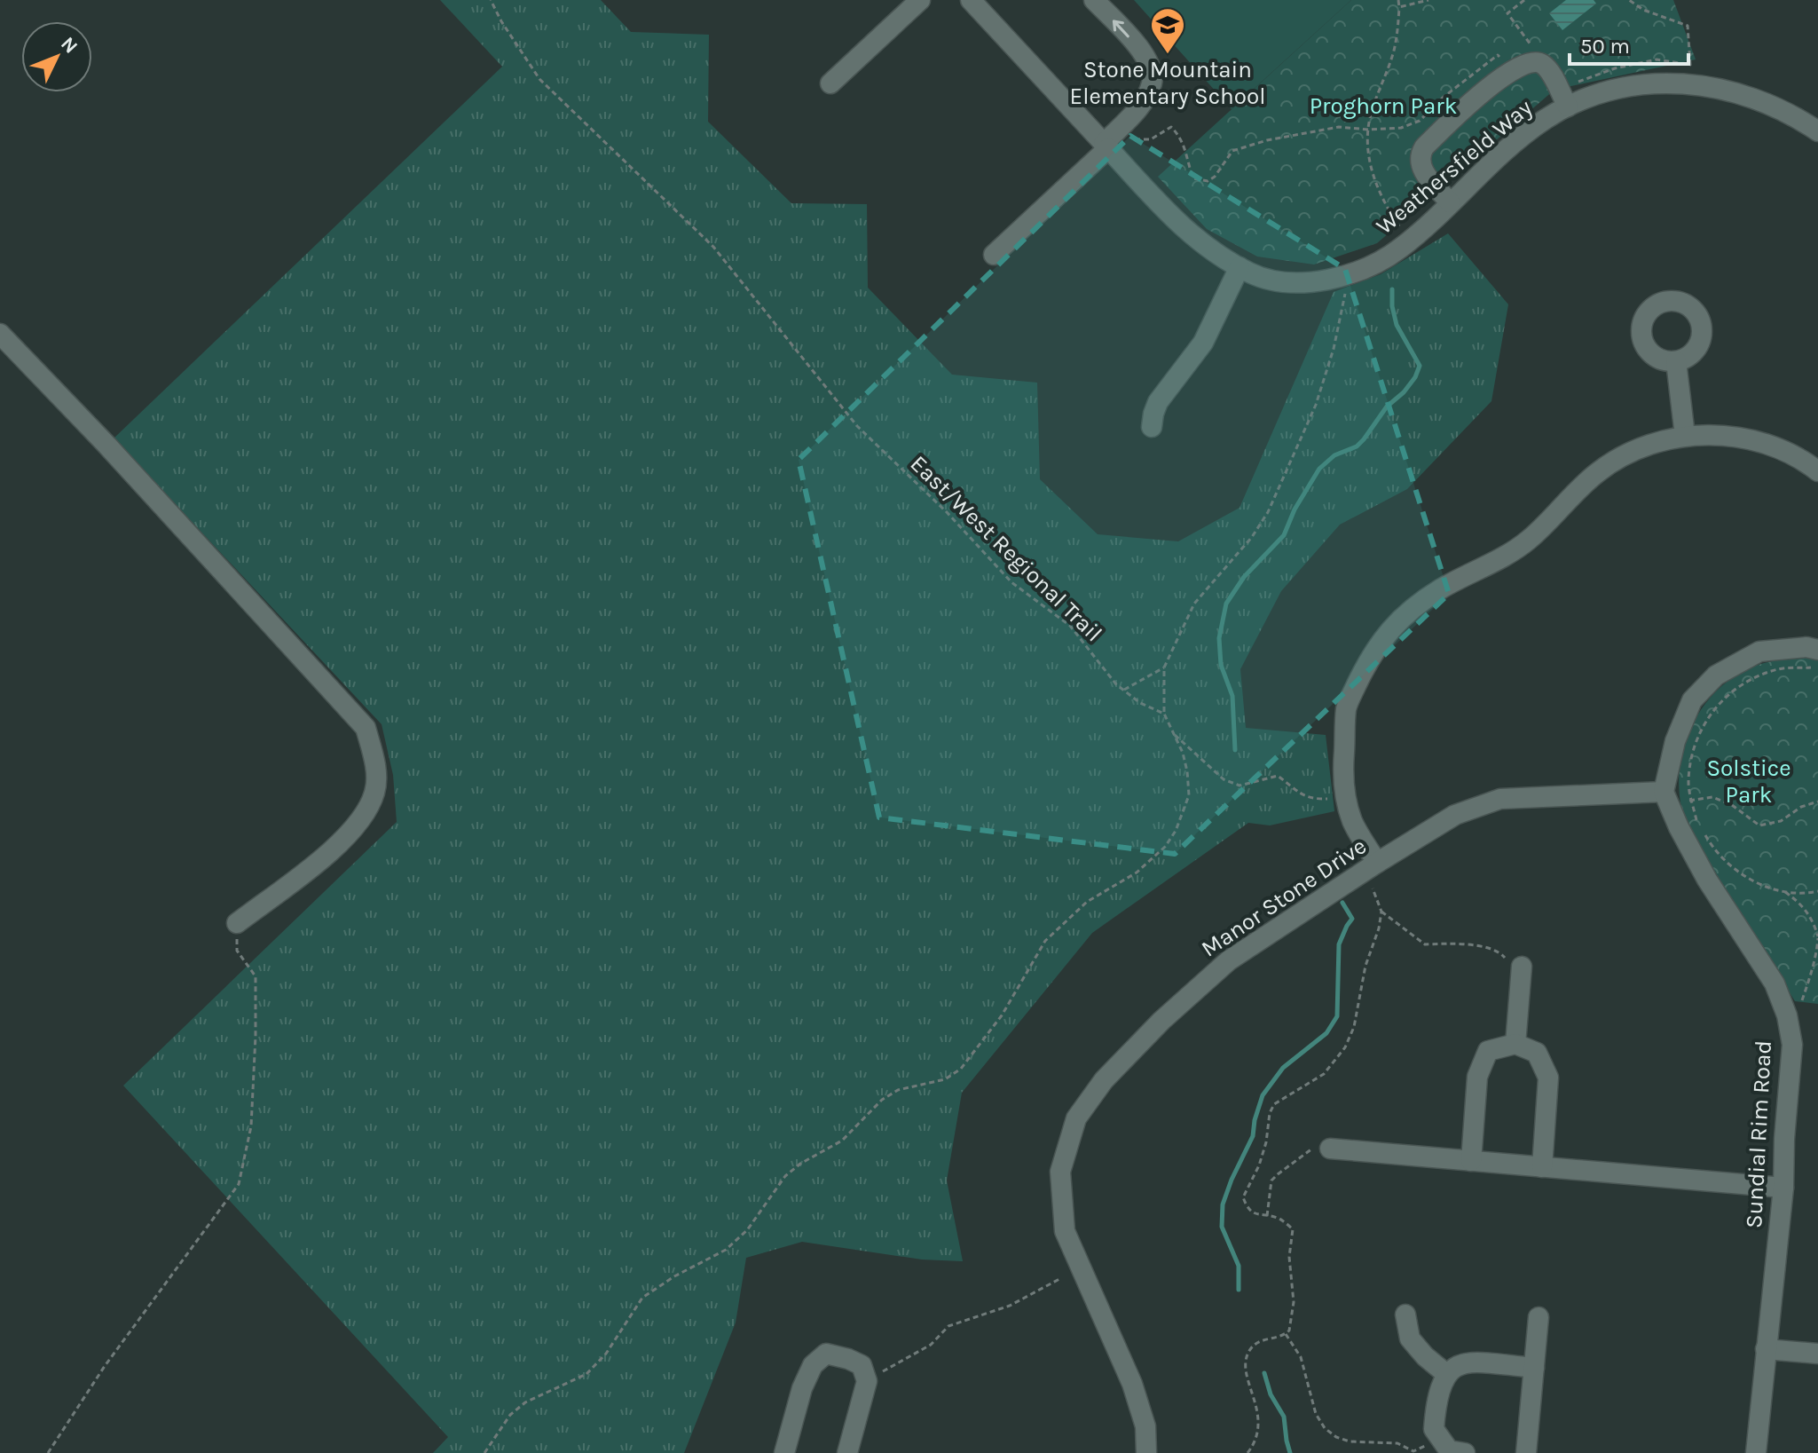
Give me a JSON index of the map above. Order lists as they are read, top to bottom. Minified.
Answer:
{"streets":{"street":["Weathersfield Way","Manor Stone Drive","Sundial Rim Road"],"path":["East/West Regional Trail"]},"crossings":[["Manor Stone Drive","Sundial Rim Road"]],"parks":["Proghorn Park","Solstice Park"],"places":{"school or university":["Stone Mountain Elementary School"]},"scale_bar":"50 m","north":"top right"}
